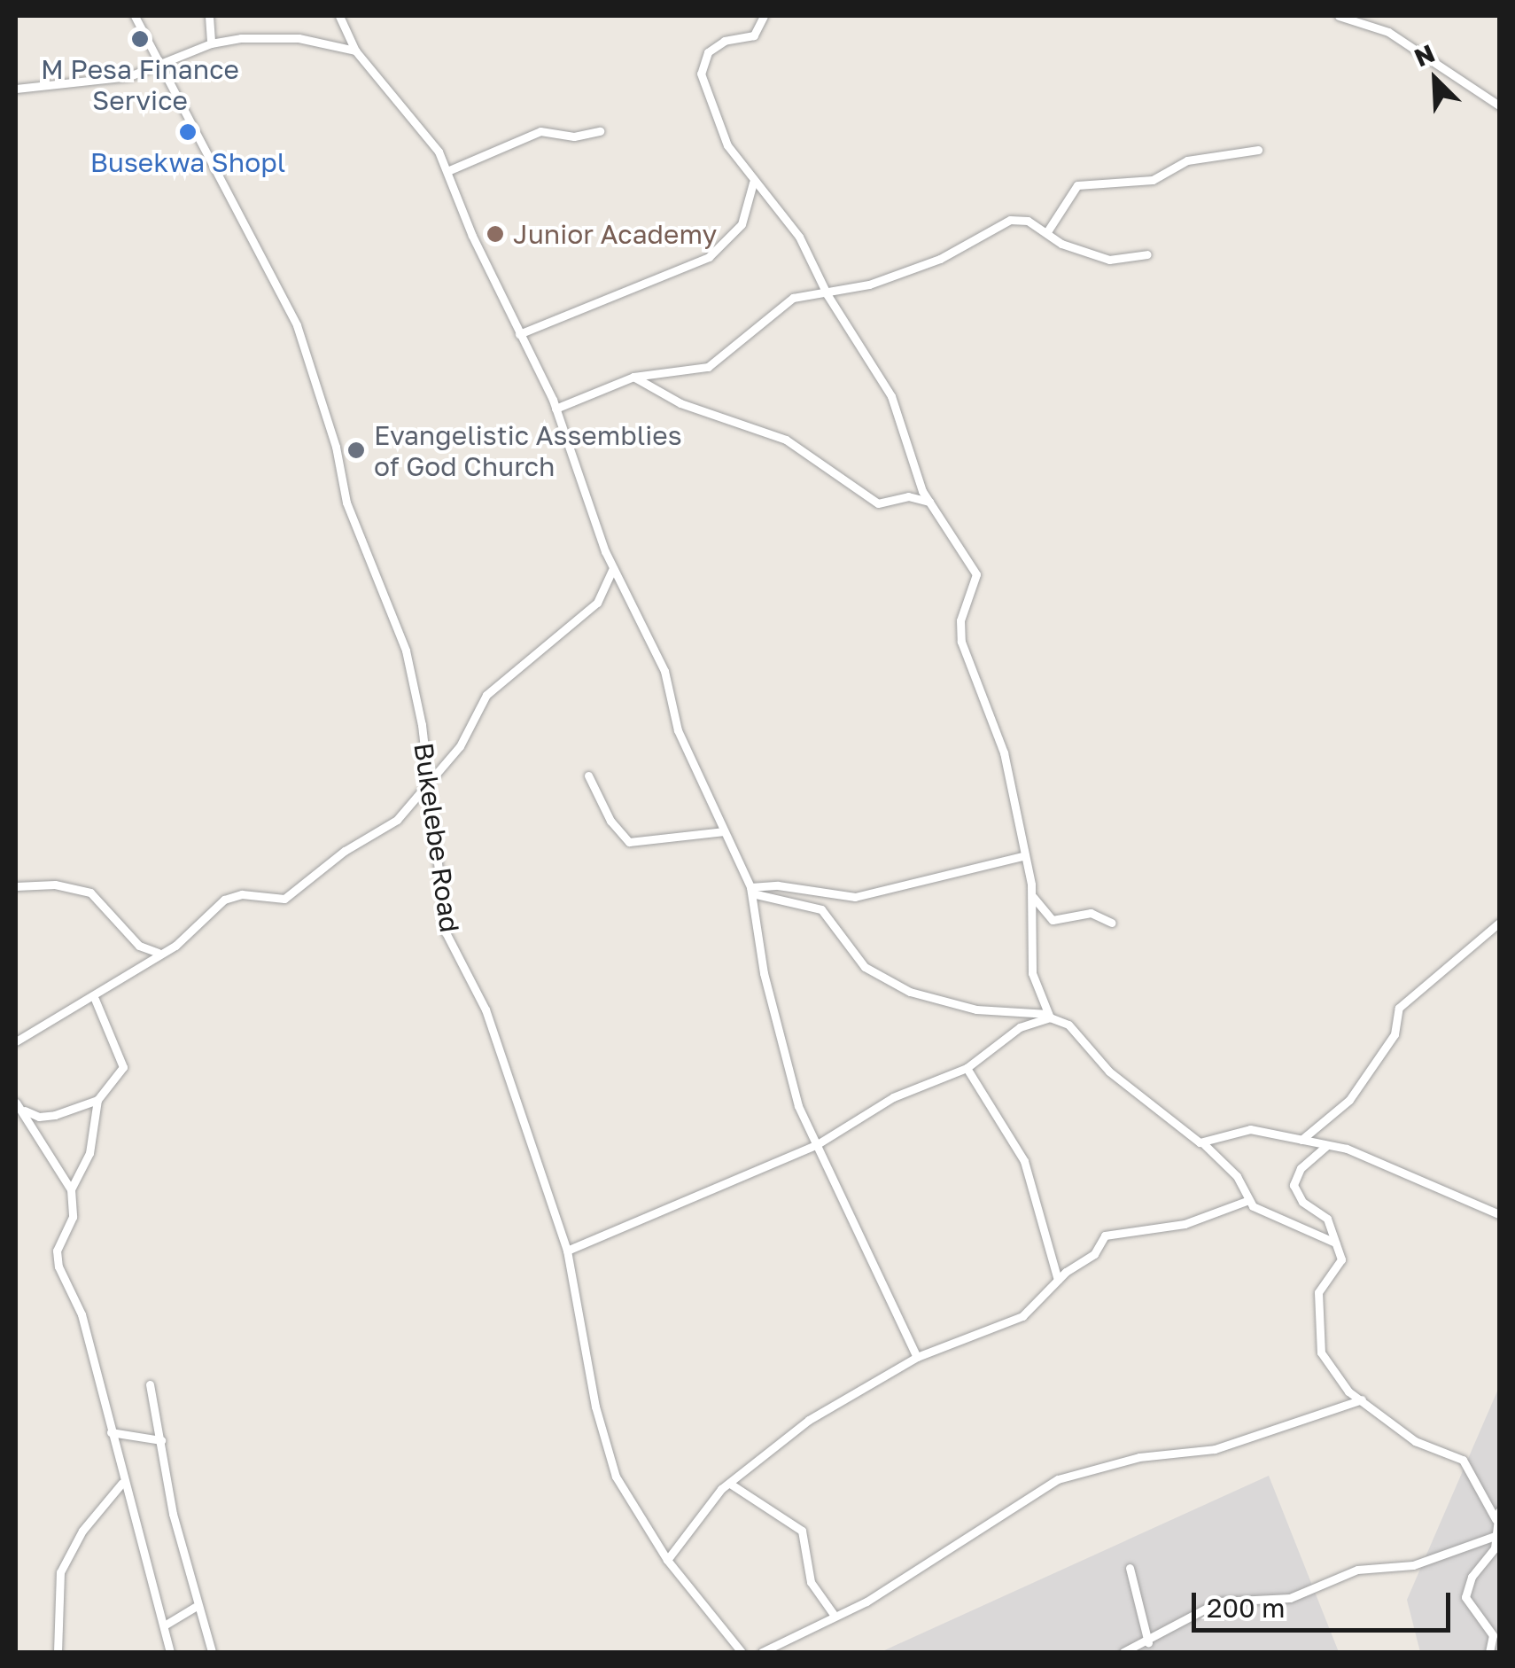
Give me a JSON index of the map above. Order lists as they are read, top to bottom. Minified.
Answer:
{"streets":{"street":["Bukelebe Road"]},"places":["M Pesa Finance Service","Busekwa Shopl","Junior Academy","Evangelistic Assemblies of God Church"],"scale_bar":"200 m","north":"top left"}
